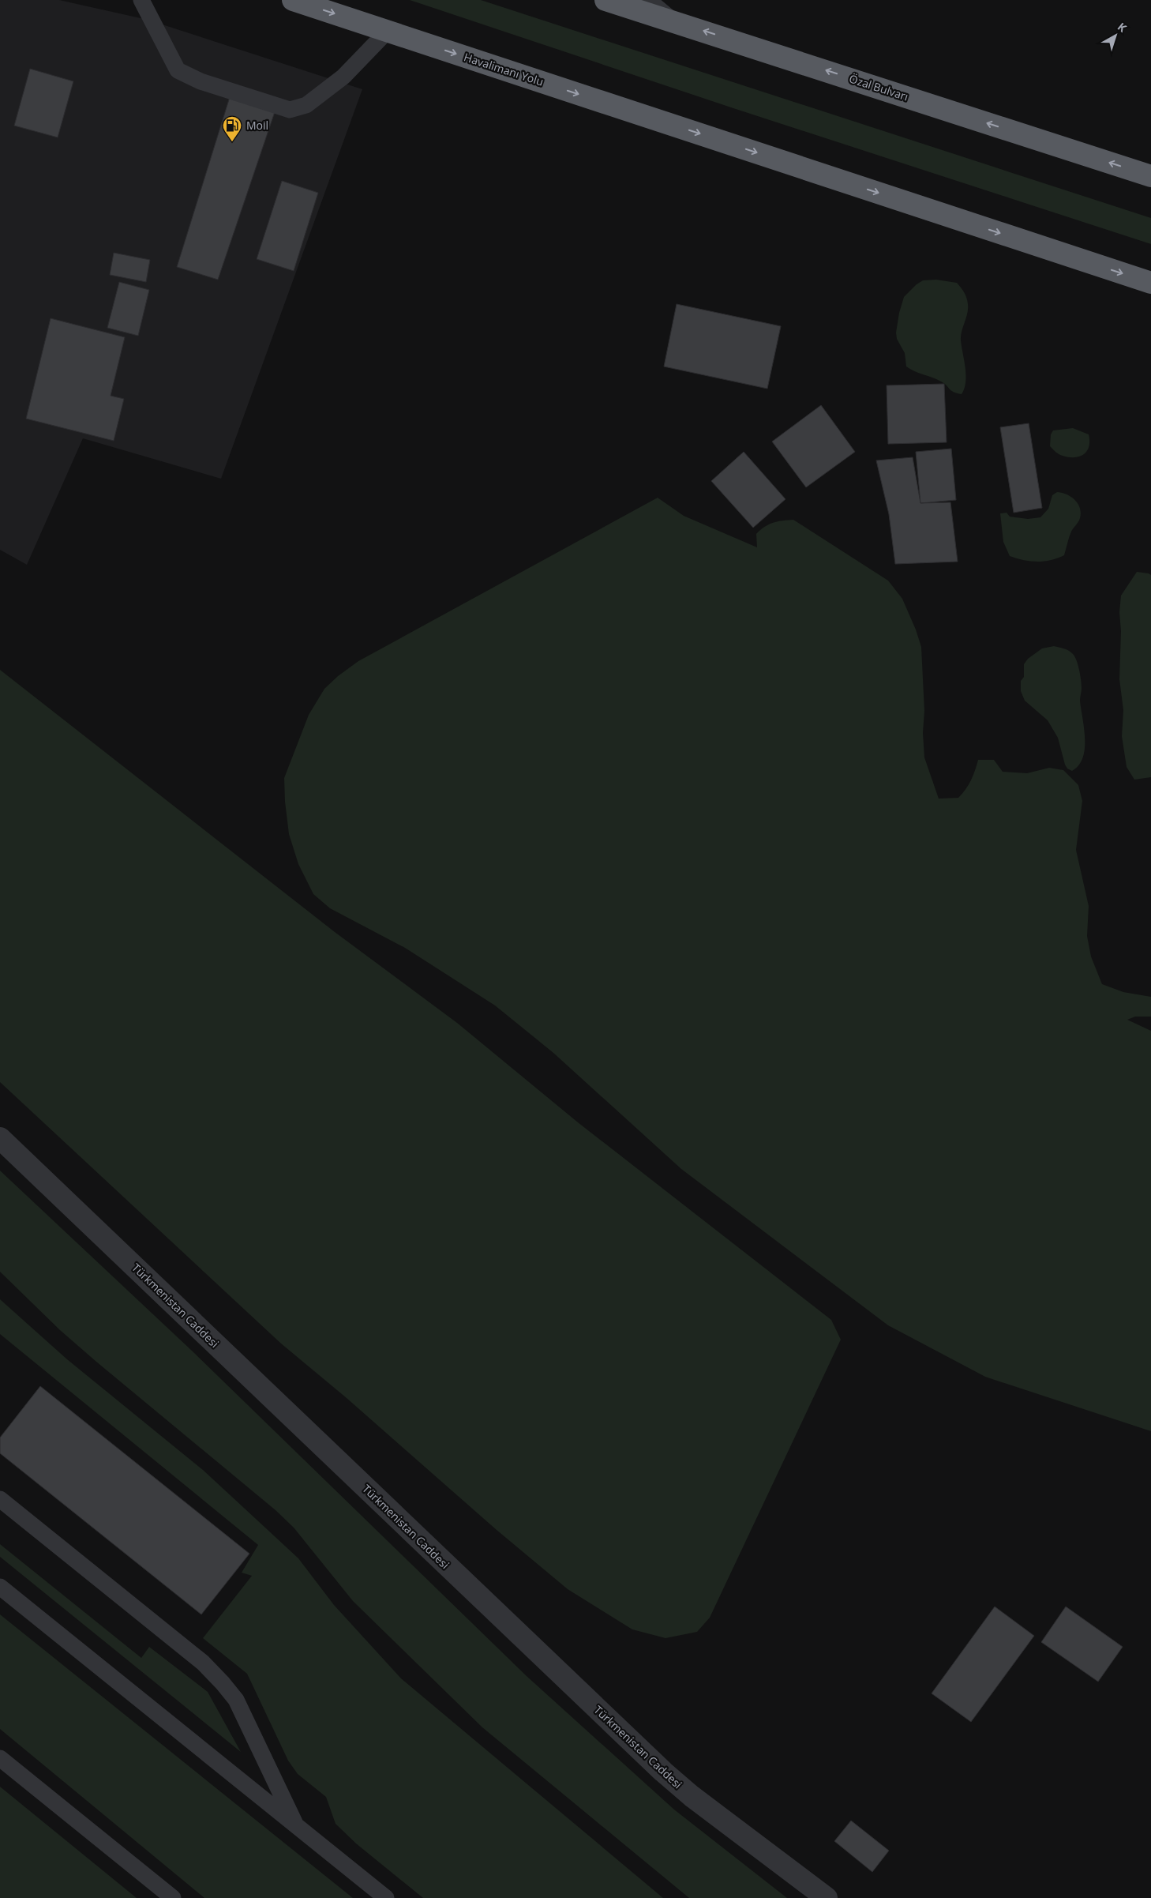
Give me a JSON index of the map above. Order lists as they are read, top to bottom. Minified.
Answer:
{"streets":{"highway":["Havalimanı Yolu","Özal Bulvarı"],"street":["Türkmenistan Caddesi"]},"one_way":["Havalimanı Yolu","Özal Bulvarı"],"places":{"fuel station":["Moil"]},"north":"top right"}
